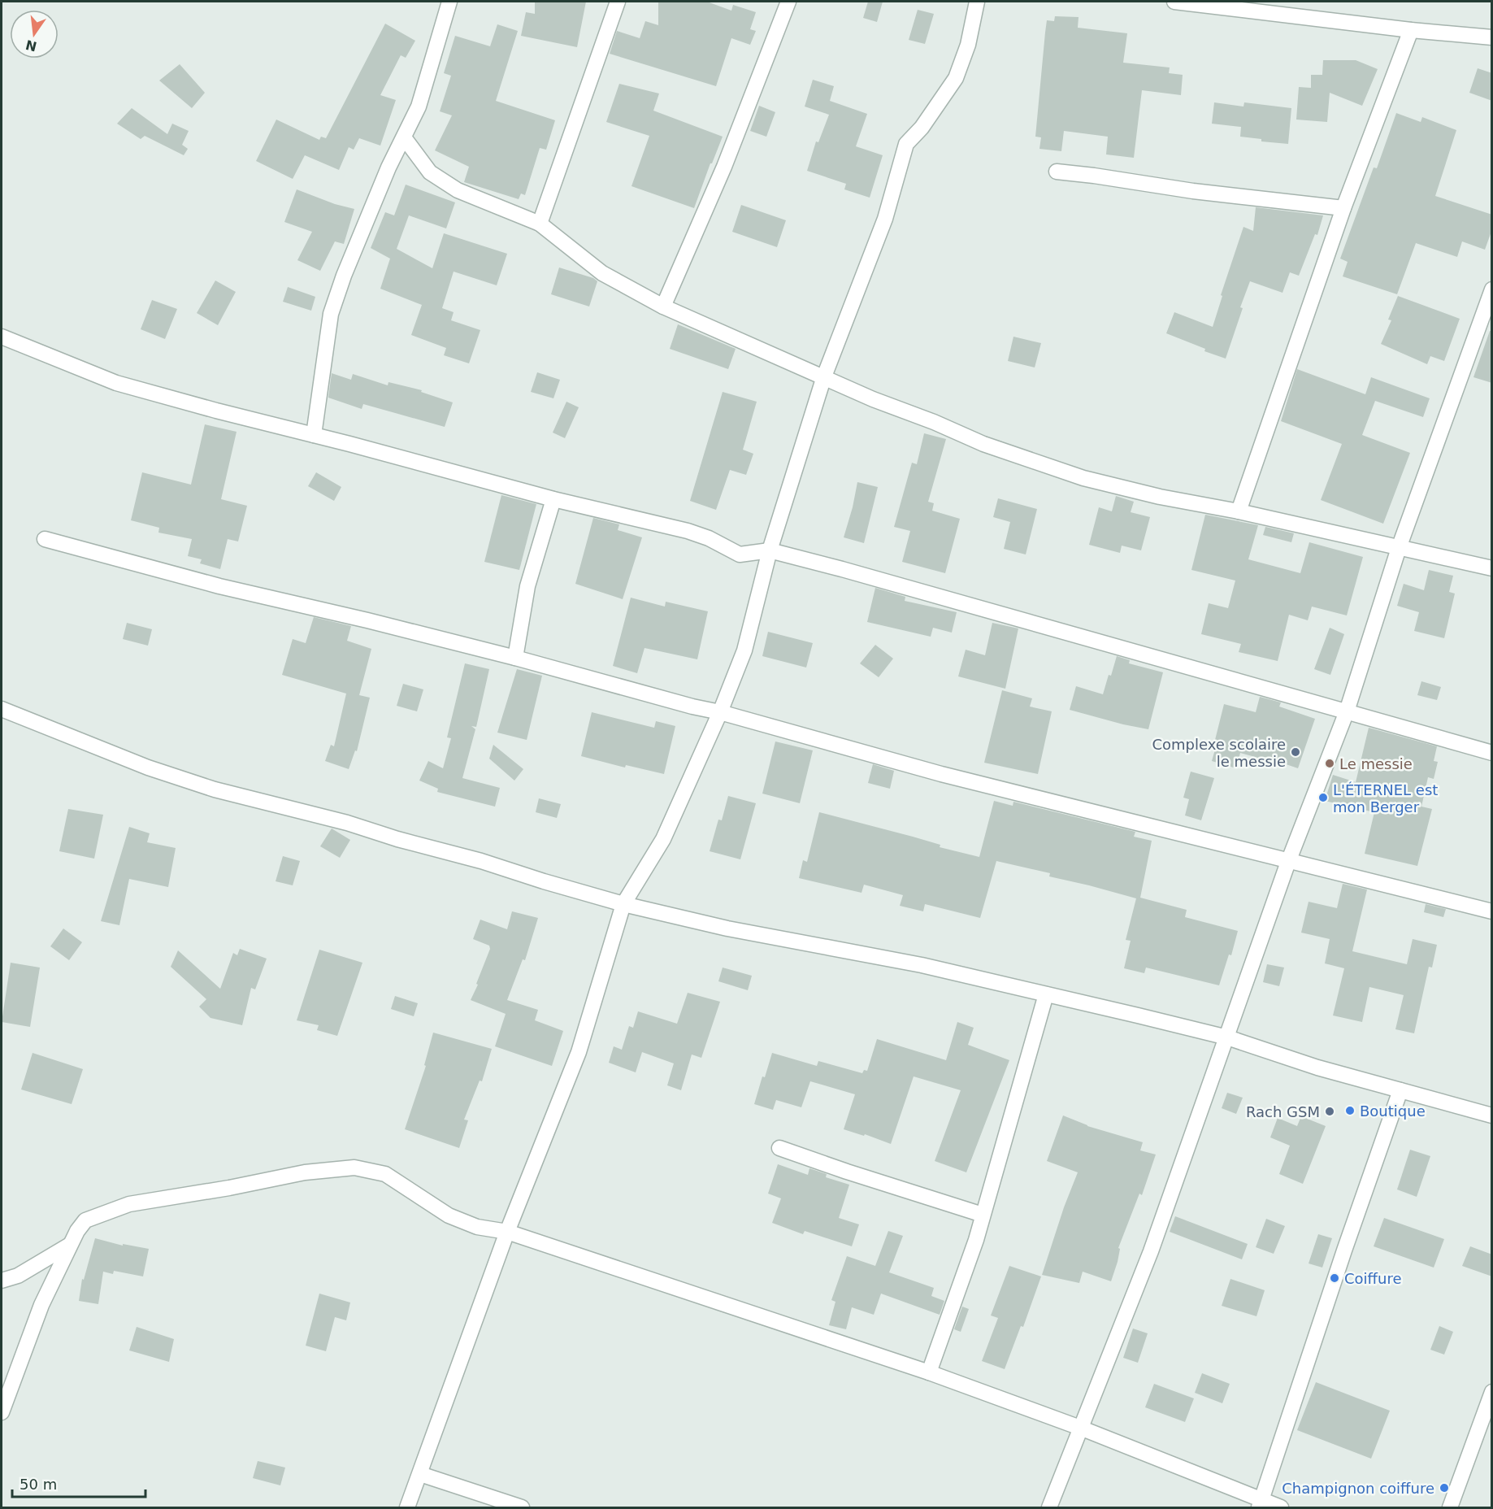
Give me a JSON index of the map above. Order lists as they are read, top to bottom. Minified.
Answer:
{"places":["Complexe scolaire le messie","Le messie","L'ÉTERNEL est mon Berger","Boutique","Rach GSM","Coiffure","Champignon coiffure"],"scale_bar":"50 m","north":"bottom"}
